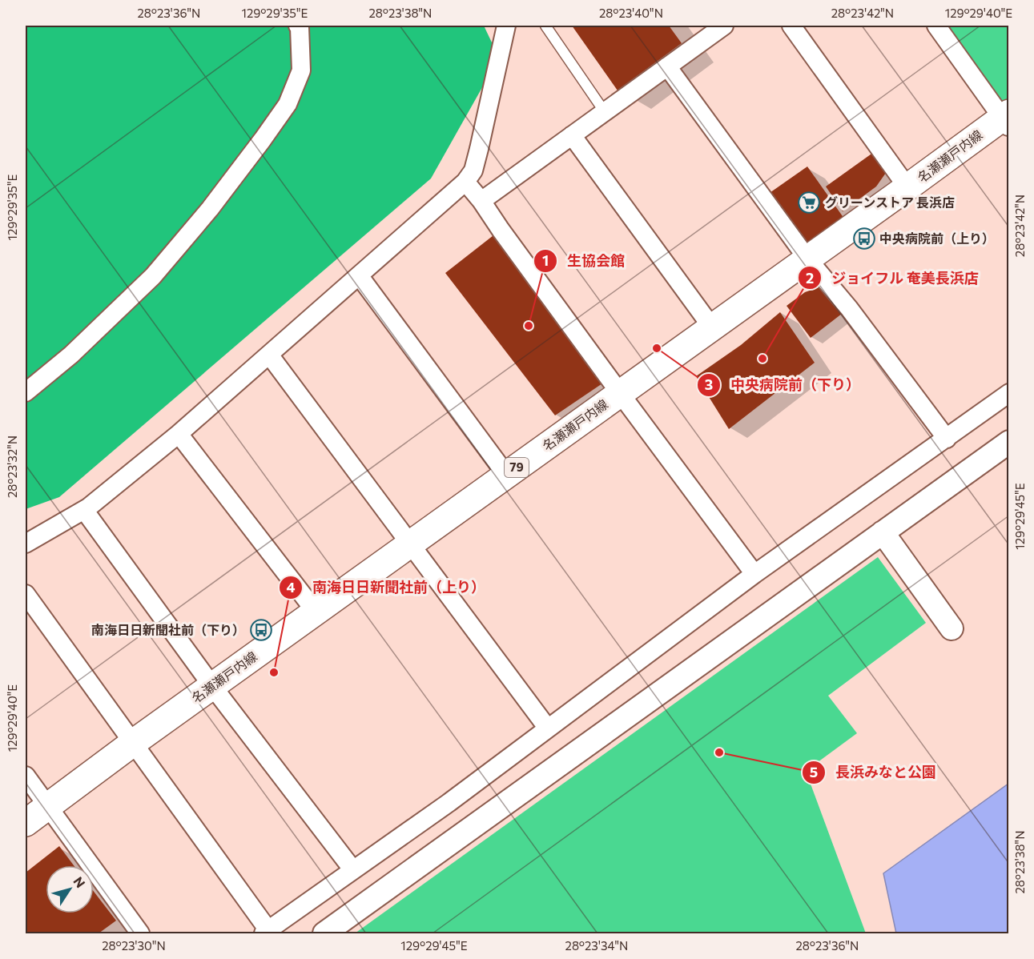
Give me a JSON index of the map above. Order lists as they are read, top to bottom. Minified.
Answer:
{"streets":{"main road":["名瀬瀬戸内線","79"]},"places":{"supermarket":["グリーンストア 長浜店"],"bus stop":["中央病院前（上り）","南海日日新聞社前（下り）"],"other":["生協会館","中央病院前（下り）","ジョイフル 奄美長浜店","南海日日新聞社前（上り）","長浜みなと公園"]},"north":"top right","coordinates":["28°23'36\"N","129°29'35\"E","28°23'38\"N","28°23'40\"N","28°23'42\"N","129°29'40\"E","28°23'32\"N","129°29'45\"E","28°23'30\"N","28°23'34\"N"]}
